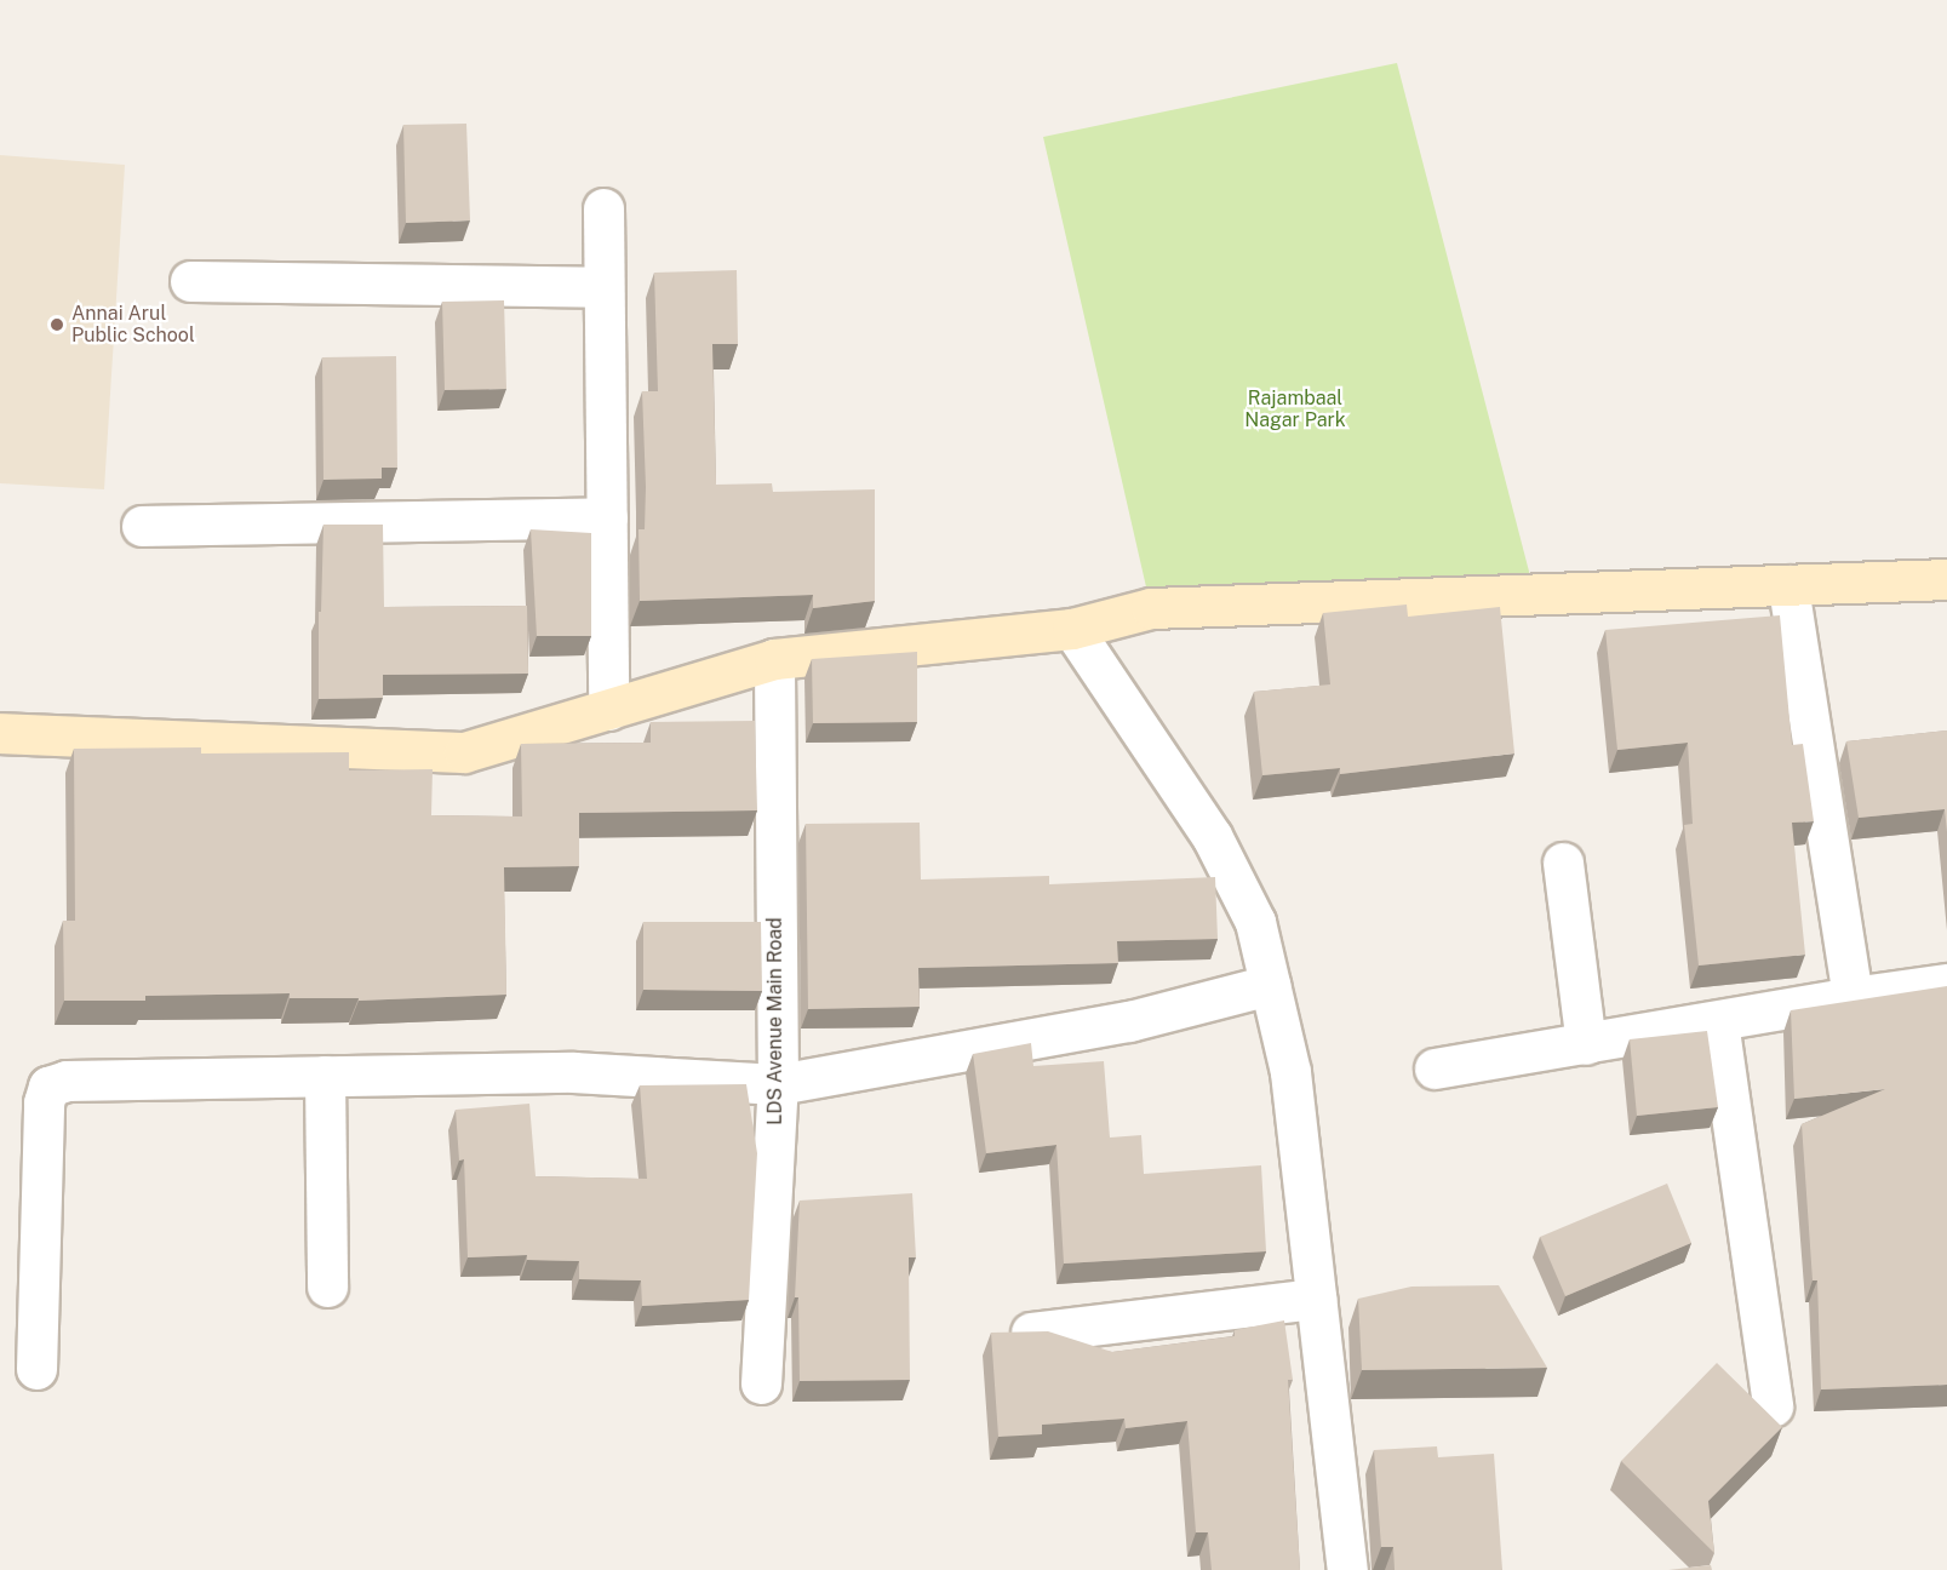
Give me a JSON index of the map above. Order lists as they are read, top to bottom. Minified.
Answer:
{"streets":{"street":["LDS Avenue Main Road"]},"parks":["Rajambaal Nagar Park"],"places":["Annai Arul Public School"]}
